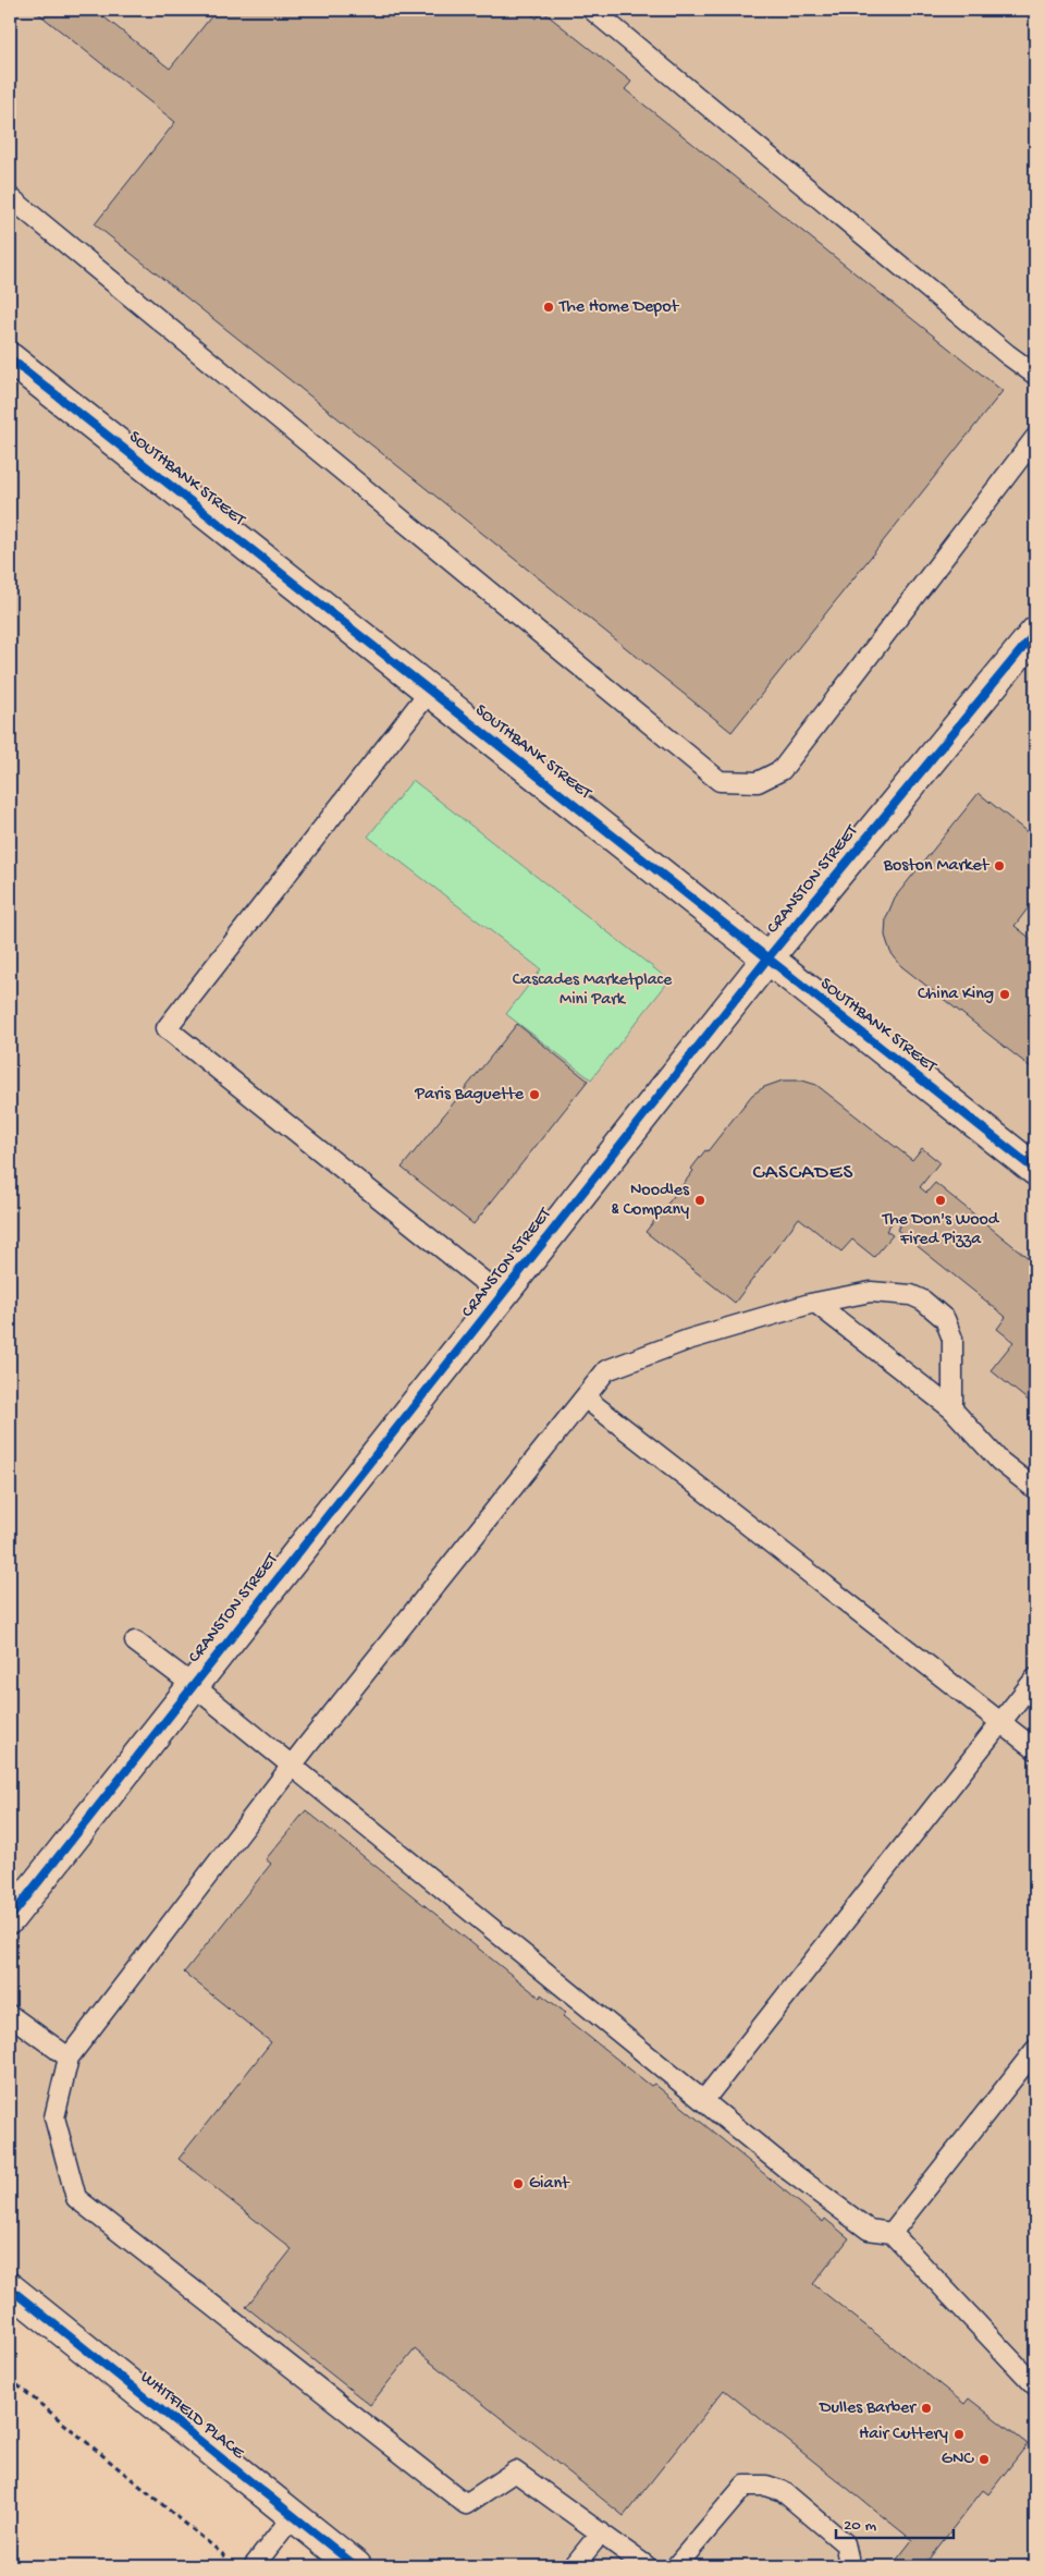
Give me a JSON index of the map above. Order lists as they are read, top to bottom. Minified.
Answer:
{"streets":{"street":["SOUTHBANK STREET","CRANSTON STREET","WHITFIELD PLACE"]},"crossings":[["SOUTHBANK STREET","CRANSTON STREET"]],"districts":["CASCADES"],"parks":["Cascades Marketplace Mini Park"],"places":["The Home Depot","Boston Market","China King","Paris Baguette","Noodles & Company","The Don's Wood Fired Pizza","Giant","Dulles Barber","Hair Cuttery","GNC"],"scale_bar":"20 m"}
